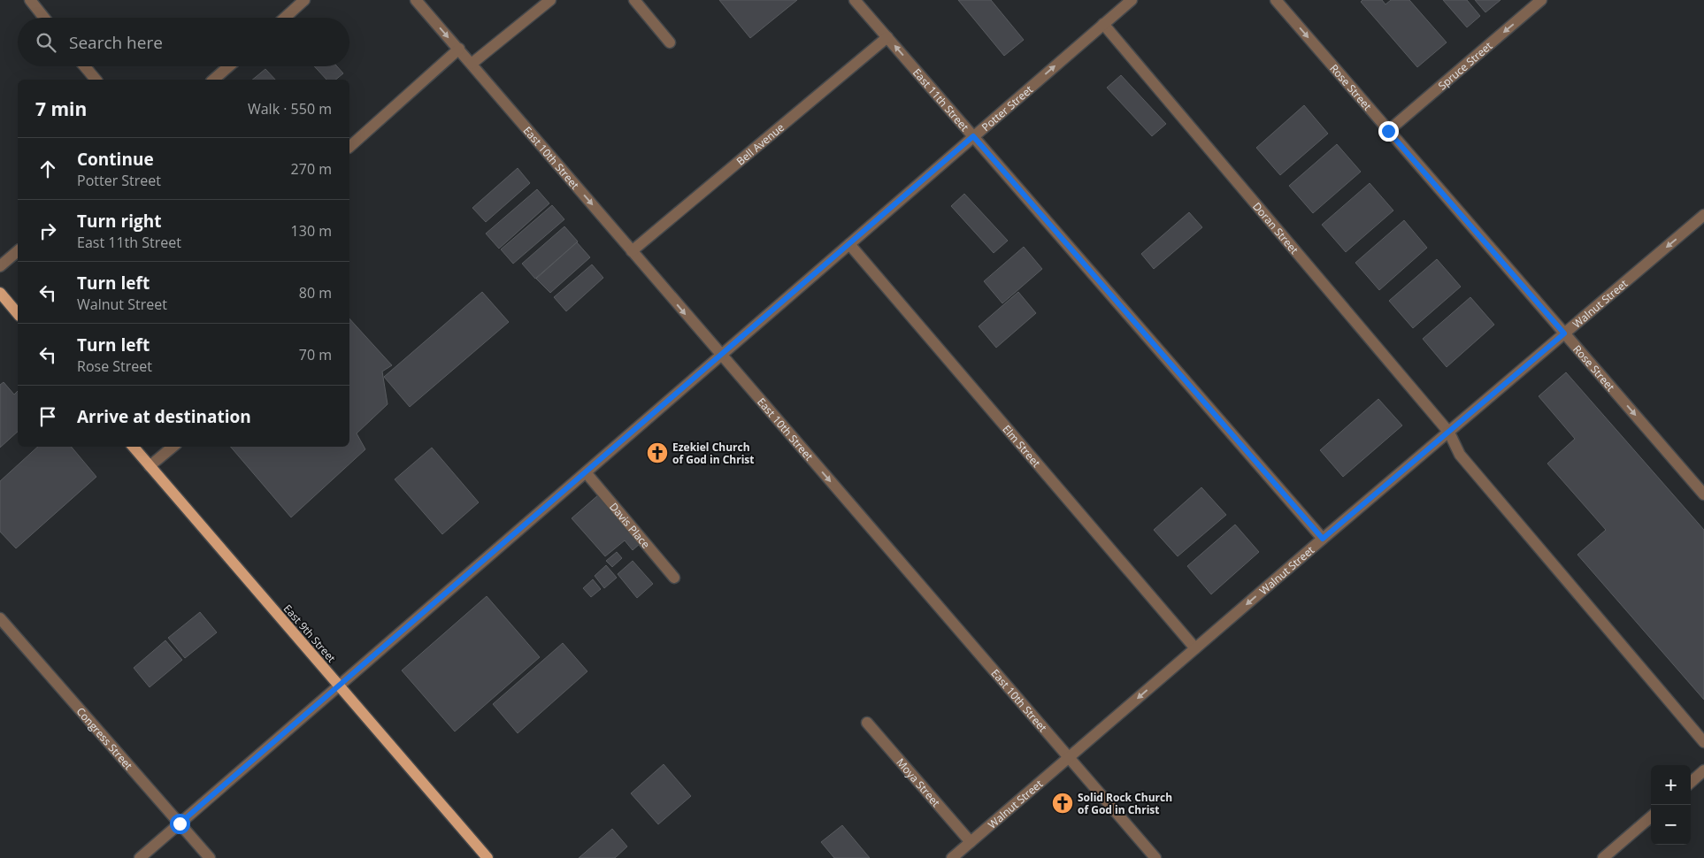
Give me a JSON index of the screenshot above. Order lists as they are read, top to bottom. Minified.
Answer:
{"streets":{"main road":["East 9th Street"],"street":["Spruce Street","Rose Street","East 11th Street","Potter Street","Bell Avenue","East 10th Street","Doran Street","Walnut Street","Elm Street","Davis Place","Congress Street","Moya Street"]},"crossings":[["Spruce Street","Rose Street"],["Rose Street","Walnut Street"],["East 11th Street","Potter Street"],["East 11th Street","Bell Avenue"],["East 11th Street","Walnut Street"],["Potter Street","East 10th Street"],["Potter Street","Doran Street"],["Potter Street","Elm Street"],["Potter Street","Davis Place"],["Potter Street","East 9th Street"],["Potter Street","Congress Street"],["Bell Avenue","East 10th Street"],["East 10th Street","Walnut Street"],["Doran Street","Walnut Street"],["Walnut Street","Elm Street"],["Walnut Street","Moya Street"]],"one_way":["Spruce Street","Rose Street","East 10th Street","Walnut Street"],"places":{"church":["Ezekiel Church of God in Christ","Solid Rock Church of God in Christ"]},"page":{"search":"Search here","heading":["7 min","Walk · 550 m"],"list":[["Continue","Potter Street","270 m"],["Turn right","East 11th Street","130 m"],["Turn left","Walnut Street","80 m"],["Turn left","Rose Street","70 m"],"Arrive at destination"],"map_buttons":["+","−"]}}
